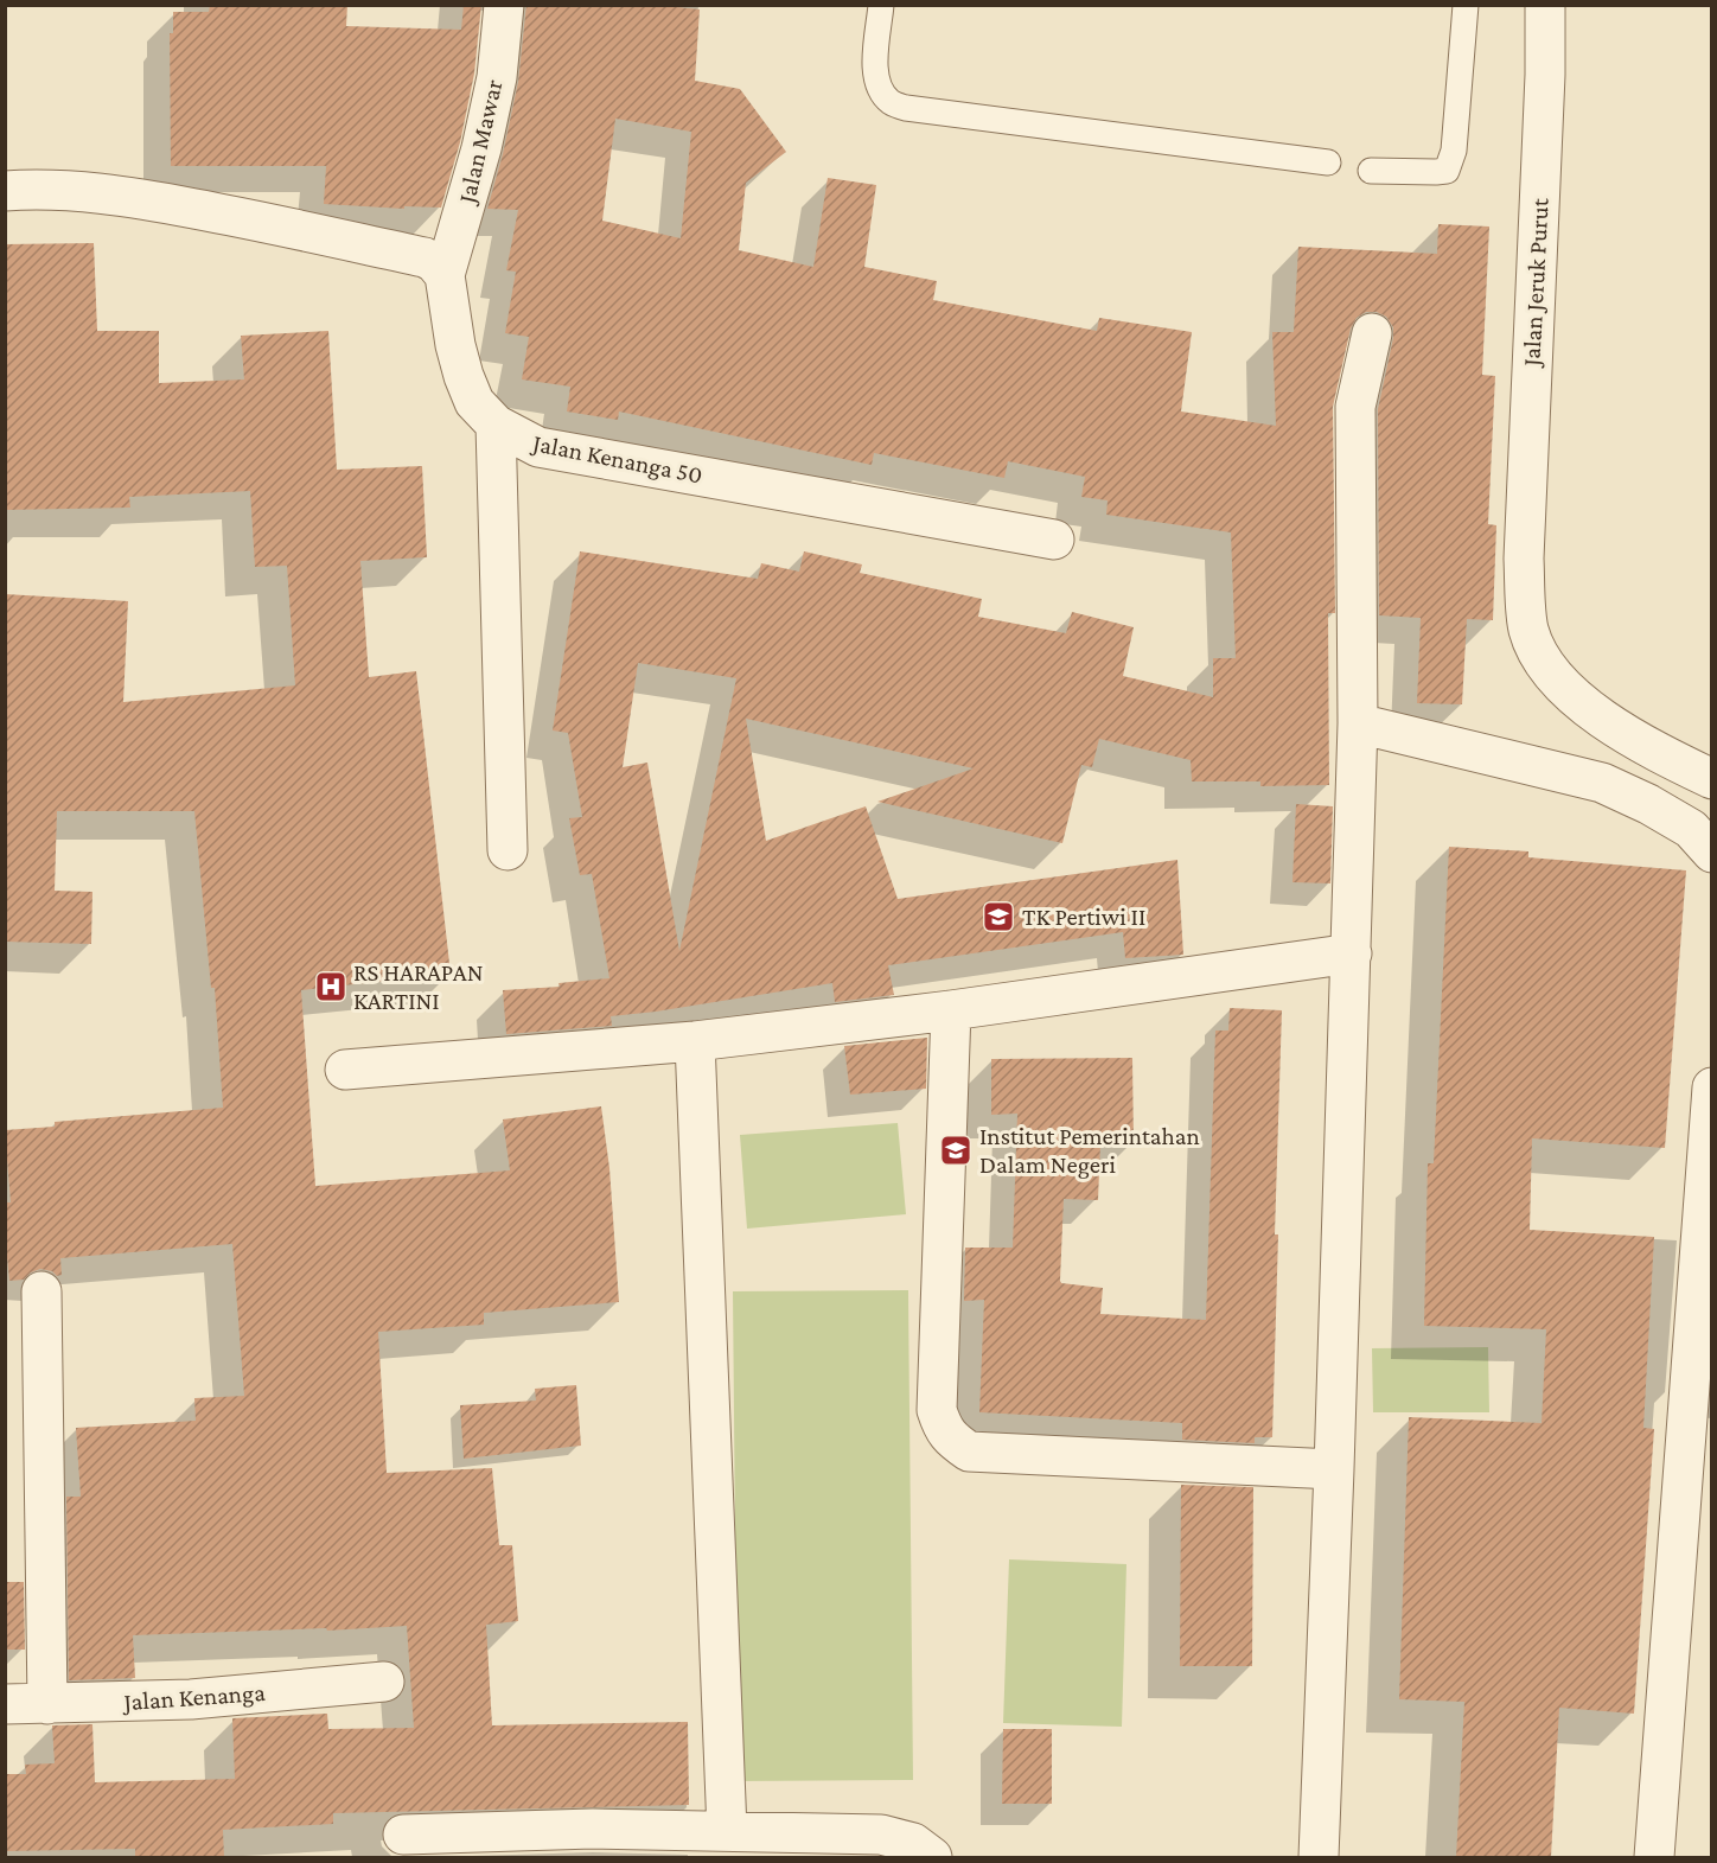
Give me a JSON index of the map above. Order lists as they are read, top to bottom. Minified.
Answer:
{"streets":{"street":["Jalan Mawar","Jalan Jeruk Purut","Jalan Kenanga 50","Jalan Kenanga"]},"crossings":[["Jalan Mawar","Jalan Kenanga 50"]],"places":{"school or university":["TK Pertiwi II","Institut Pemerintahan Dalam Negeri"],"hospital":["RS HARAPAN KARTINI"]}}
